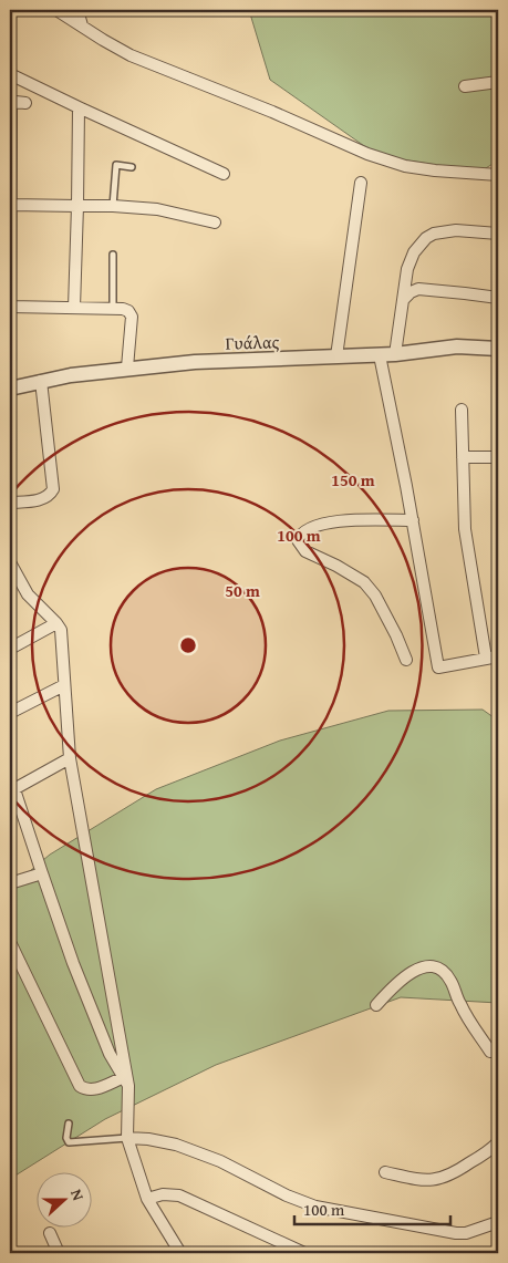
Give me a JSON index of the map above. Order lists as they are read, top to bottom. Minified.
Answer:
{"streets":{"street":["Γυάλας"]},"scale_bar":"100 m","north":"right","rings":["150 m","100 m","50 m"]}
